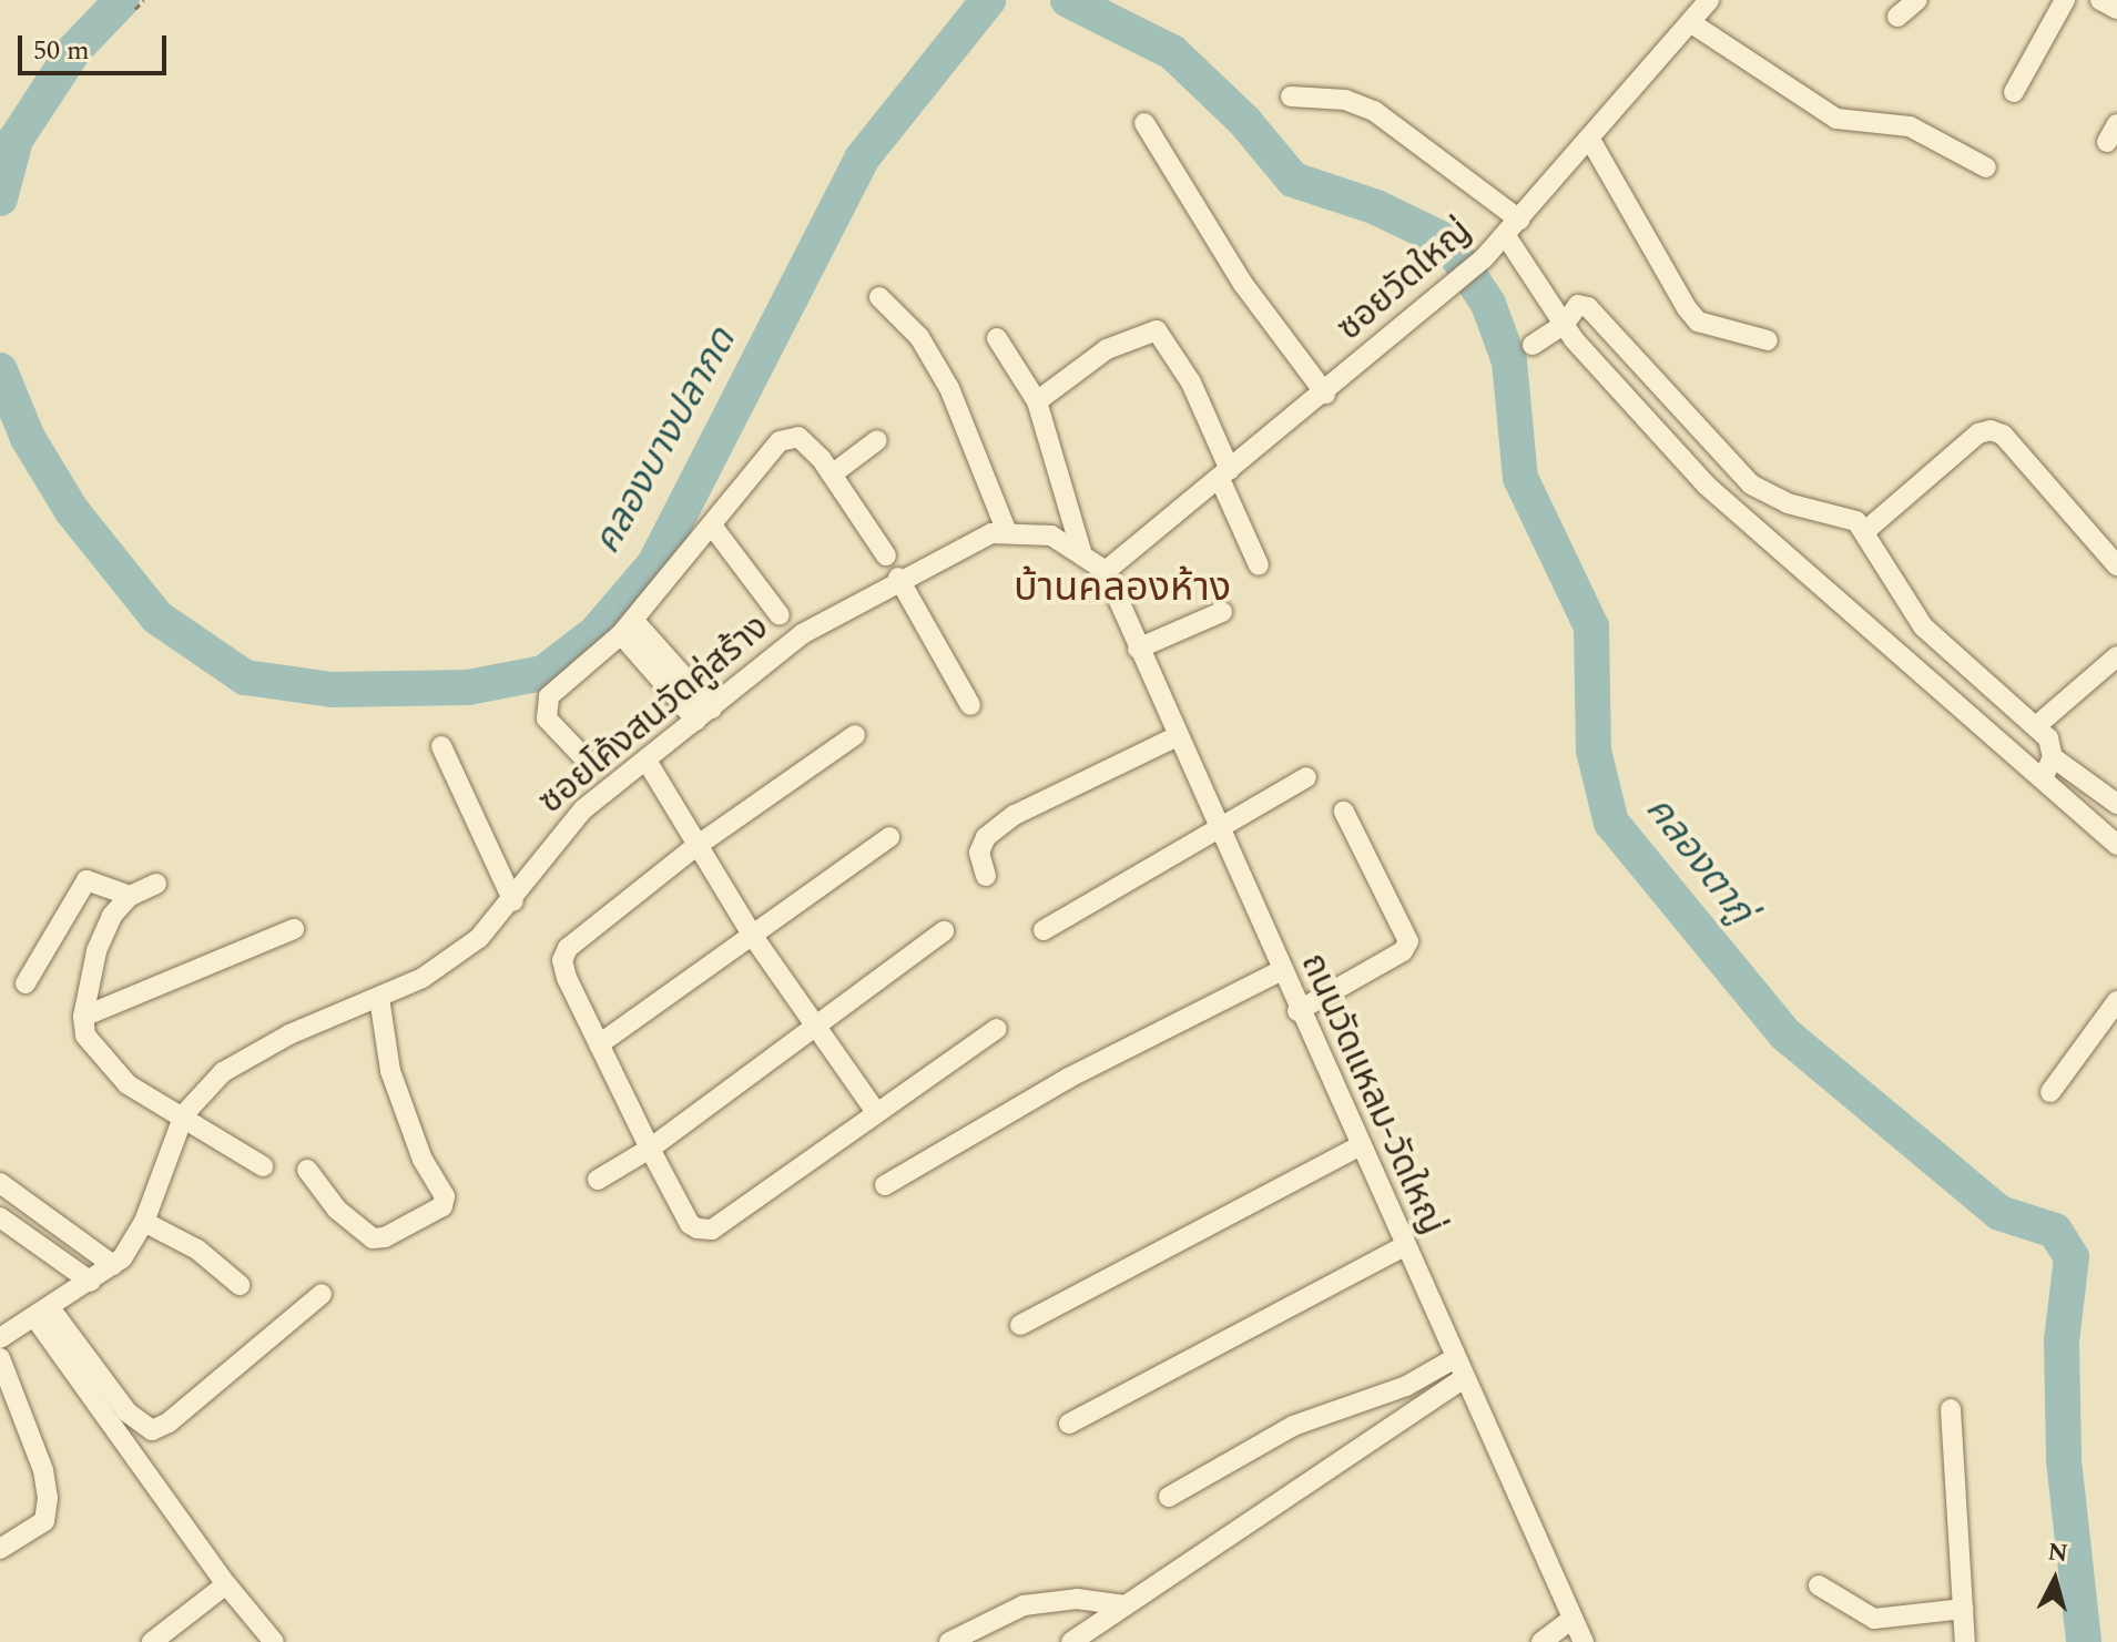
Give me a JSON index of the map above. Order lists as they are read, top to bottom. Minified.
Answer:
{"streets":{"street":["ซอยวัดใหญ่","ซอยโค้งสนวัดคู่สร้าง","ถนนวัดแหลม-วัดใหญ่"]},"crossings":[["ซอยวัดใหญ่","ซอยโค้งสนวัดคู่สร้าง"],["ซอยวัดใหญ่","ถนนวัดแหลม-วัดใหญ่"],["ซอยโค้งสนวัดคู่สร้าง","ถนนวัดแหลม-วัดใหญ่"]],"districts":["บ้านคลองห้าง"],"water":["คลองบางปลากด","คลองตาภู่"],"scale_bar":"50 m","north":"top"}
